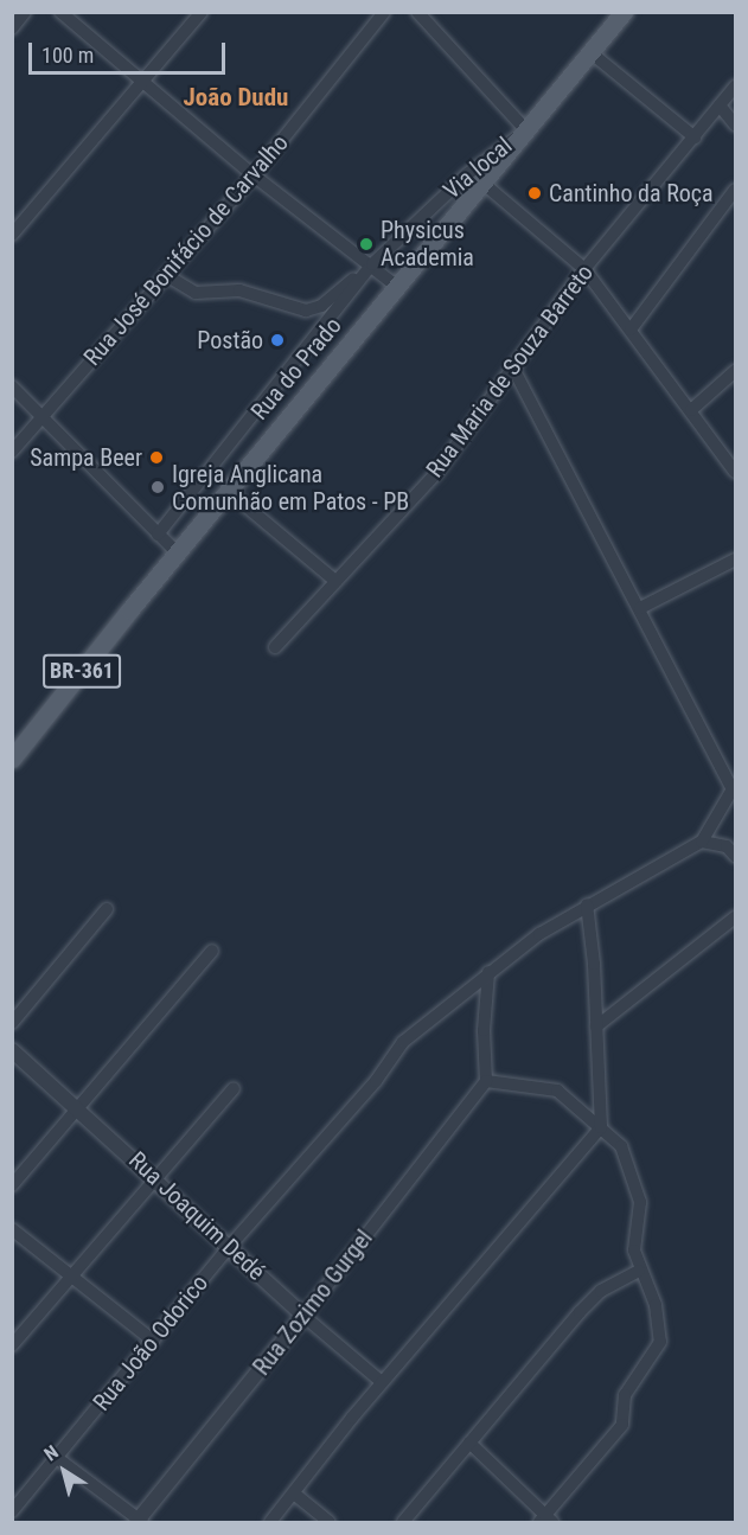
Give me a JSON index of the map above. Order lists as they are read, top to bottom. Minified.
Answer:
{"streets":{"main road":["Rua do Prado","BR-361"],"street":["Via local","Rua José Bonifácio de Carvalho","Rua Maria de Souza Barreto","Rua Joaquim Dedé","Rua Zozimo Gurgel","Rua João Odorico"]},"crossings":[["Via local","Rua do Prado"],["Rua Joaquim Dedé","Rua Zozimo Gurgel"],["Rua Joaquim Dedé","Rua João Odorico"]],"districts":["João Dudu"],"places":["Cantinho da Roça","Physicus Academia","Postão","Sampa Beer","Igreja Anglicana Comunhão em Patos - PB"],"scale_bar":"100 m","north":"top left"}
